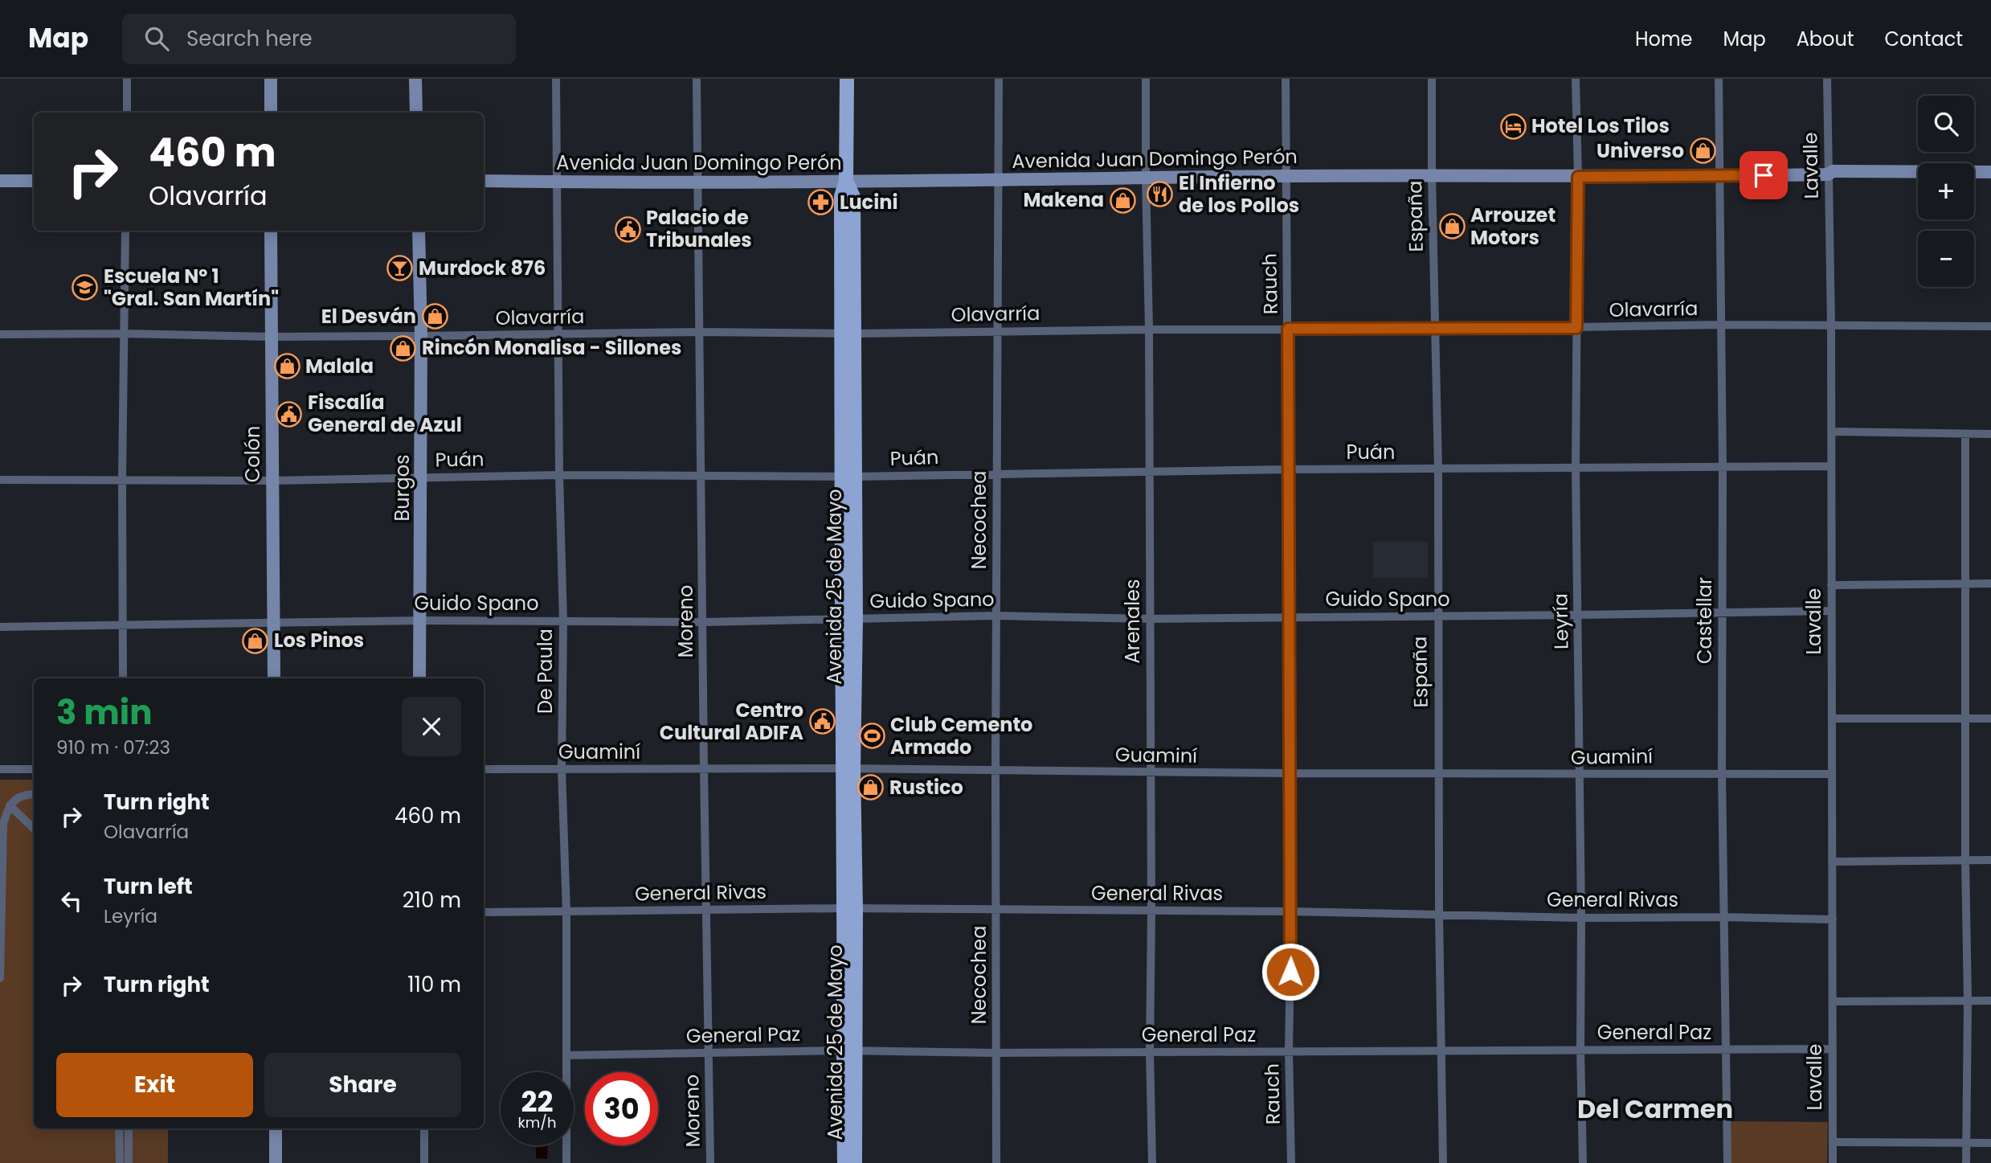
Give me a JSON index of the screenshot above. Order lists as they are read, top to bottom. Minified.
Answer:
{"streets":{"main road":["Avenida Juan Domingo Perón","Colón","Burgos","Avenida 25 de Mayo"],"street":["Lavalle","España","Rauch","Olavarría","Puán","Necochea","Guido Spano","Castellar","Moreno","Arenales","Leyría","De Paula","Guaminí","General Rivas","General Paz"]},"crossings":[["Avenida Juan Domingo Perón","Lavalle"],["Avenida Juan Domingo Perón","España"],["Avenida Juan Domingo Perón","Rauch"],["Avenida Juan Domingo Perón","Necochea"],["Avenida Juan Domingo Perón","Avenida 25 de Mayo"],["Avenida Juan Domingo Perón","Castellar"],["Avenida Juan Domingo Perón","Moreno"],["Avenida Juan Domingo Perón","Arenales"],["Avenida Juan Domingo Perón","Leyría"],["Avenida Juan Domingo Perón","De Paula"],["Lavalle","Olavarría"],["Lavalle","Puán"],["Lavalle","Guido Spano"],["Lavalle","Guaminí"],["Lavalle","General Rivas"],["Lavalle","General Paz"],["España","Olavarría"],["España","Puán"],["España","Guido Spano"],["España","Guaminí"],["España","General Rivas"],["España","General Paz"],["Rauch","Olavarría"],["Rauch","Puán"],["Rauch","Guido Spano"],["Rauch","Guaminí"],["Rauch","General Rivas"],["Rauch","General Paz"],["Olavarría","Colón"],["Olavarría","Burgos"],["Olavarría","Necochea"],["Olavarría","Avenida 25 de Mayo"],["Olavarría","Castellar"],["Olavarría","Moreno"],["Olavarría","Arenales"],["Olavarría","Leyría"],["Olavarría","De Paula"],["Puán","Colón"],["Puán","Burgos"],["Puán","Necochea"],["Puán","Avenida 25 de Mayo"],["Puán","Castellar"],["Puán","Moreno"],["Puán","Arenales"],["Puán","Leyría"],["Puán","De Paula"],["Colón","Guido Spano"],["Burgos","Guido Spano"],["Necochea","Guido Spano"],["Necochea","Guaminí"],["Necochea","General Rivas"],["Necochea","General Paz"],["Avenida 25 de Mayo","Guido Spano"],["Avenida 25 de Mayo","Guaminí"],["Avenida 25 de Mayo","General Rivas"],["Avenida 25 de Mayo","General Paz"],["Guido Spano","Castellar"],["Guido Spano","Moreno"],["Guido Spano","Arenales"],["Guido Spano","Leyría"],["Guido Spano","De Paula"],["Castellar","Guaminí"],["Castellar","General Rivas"],["Castellar","General Paz"],["Moreno","Guaminí"],["Moreno","General Rivas"],["Moreno","General Paz"],["Arenales","Guaminí"],["Arenales","General Rivas"],["Arenales","General Paz"],["Leyría","Guaminí"],["Leyría","General Rivas"],["Leyría","General Paz"],["De Paula","Guaminí"],["De Paula","General Rivas"],["De Paula","General Paz"]],"districts":["Del Carmen"],"places":{"hotel":["Hotel Los Tilos"],"shop":["Universo","Makena","Arrouzet Motors","El Desván","Rincón Monalisa - Sillones","Malala","Los Pinos","Rustico"],"restaurant":["El Infierno de los Pollos"],"pharmacy":["Lucini"],"public building":["Palacio de Tribunales","Fiscalía General de Azul","Centro Cultural ADIFA"],"bar":["Murdock 876"],"school or university":["Escuela Nº 1 \"Gral. San Martín\""],"sports":["Club Cemento Armado"]},"page":{"header":"Map","search":"Search here","nav":["Home","Map","About","Contact"],"map_buttons":["+","−"],"turn":["460 m","Olavarría"],"heading":["3 min","910 m · 07:23"],"list":[{"name":"Turn right","note":"Olavarría","value":"460 m"},{"name":"Turn left","note":"Leyría","value":"210 m"},{"name":"Turn right","value":"110 m"}],"buttons":["Exit","Share"],"speed":"22 km/h","limit":"30"}}
